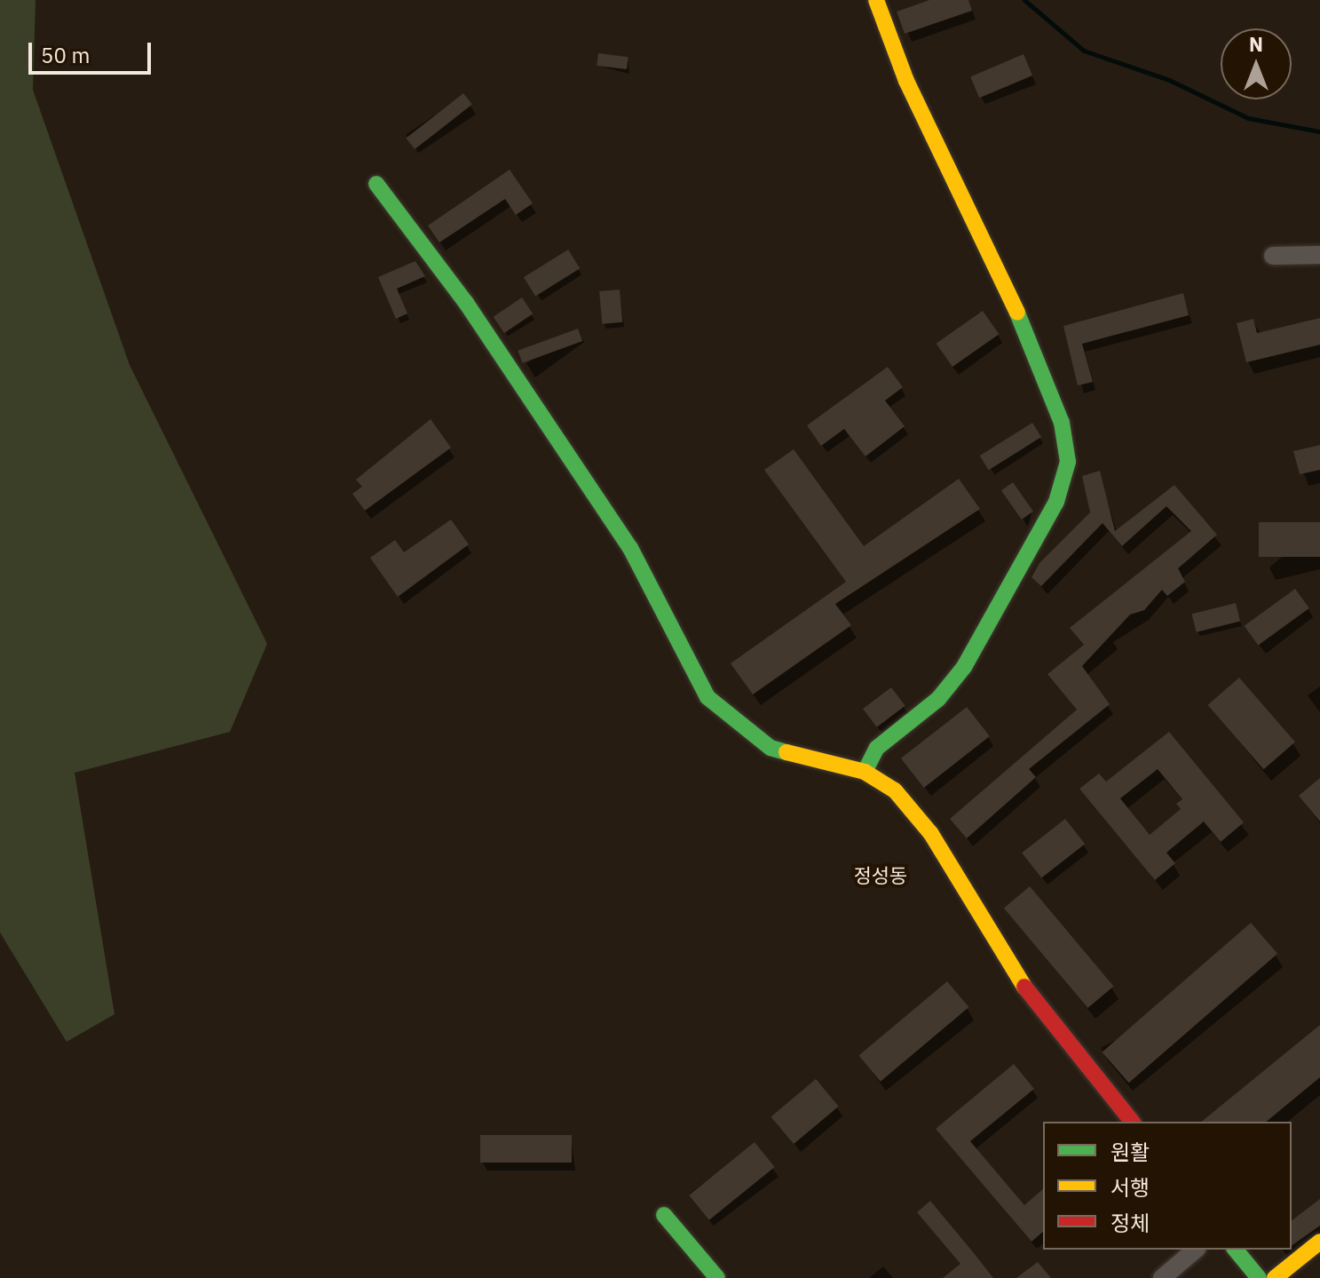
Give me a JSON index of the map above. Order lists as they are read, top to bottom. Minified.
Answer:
{"districts":["정성동"],"legend":["원활","서행","정체"],"scale_bar":"50 m","north":"top"}
